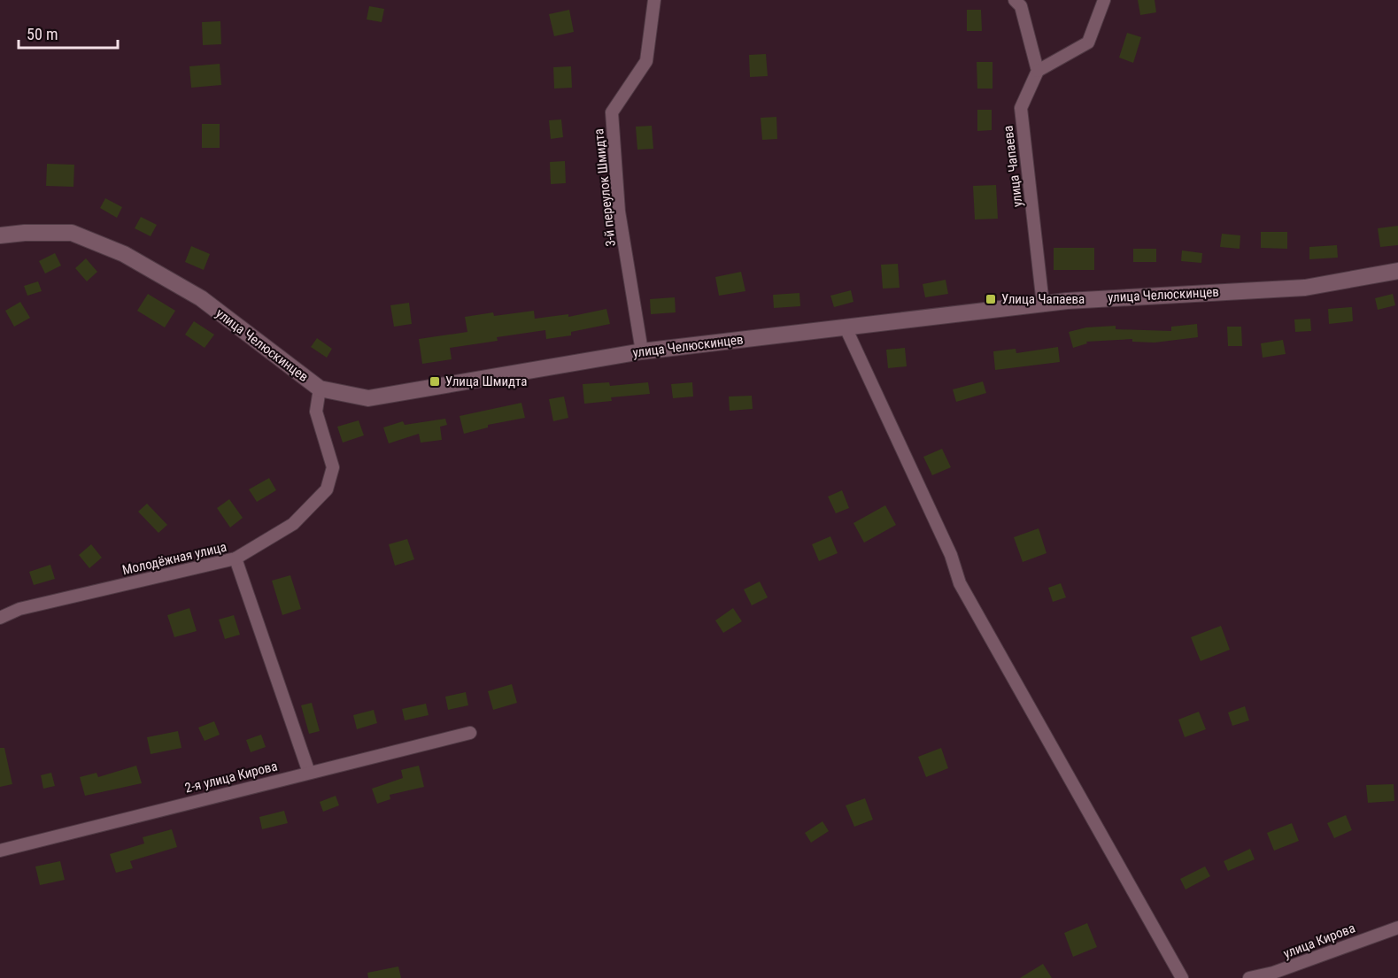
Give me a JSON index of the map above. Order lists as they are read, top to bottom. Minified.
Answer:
{"streets":{"street":["улица Чапаева","3-й переулок Шмидта","улица Челюскинцев","Молодёжная улица","2-я улица Кирова","улица Кирова"]},"crossings":[["улица Чапаева","улица Челюскинцев"],["3-й переулок Шмидта","улица Челюскинцев"],["улица Челюскинцев","Молодёжная улица"]],"places":{"transit":["Улица Чапаева","Улица Шмидта"]},"scale_bar":"50 m"}
